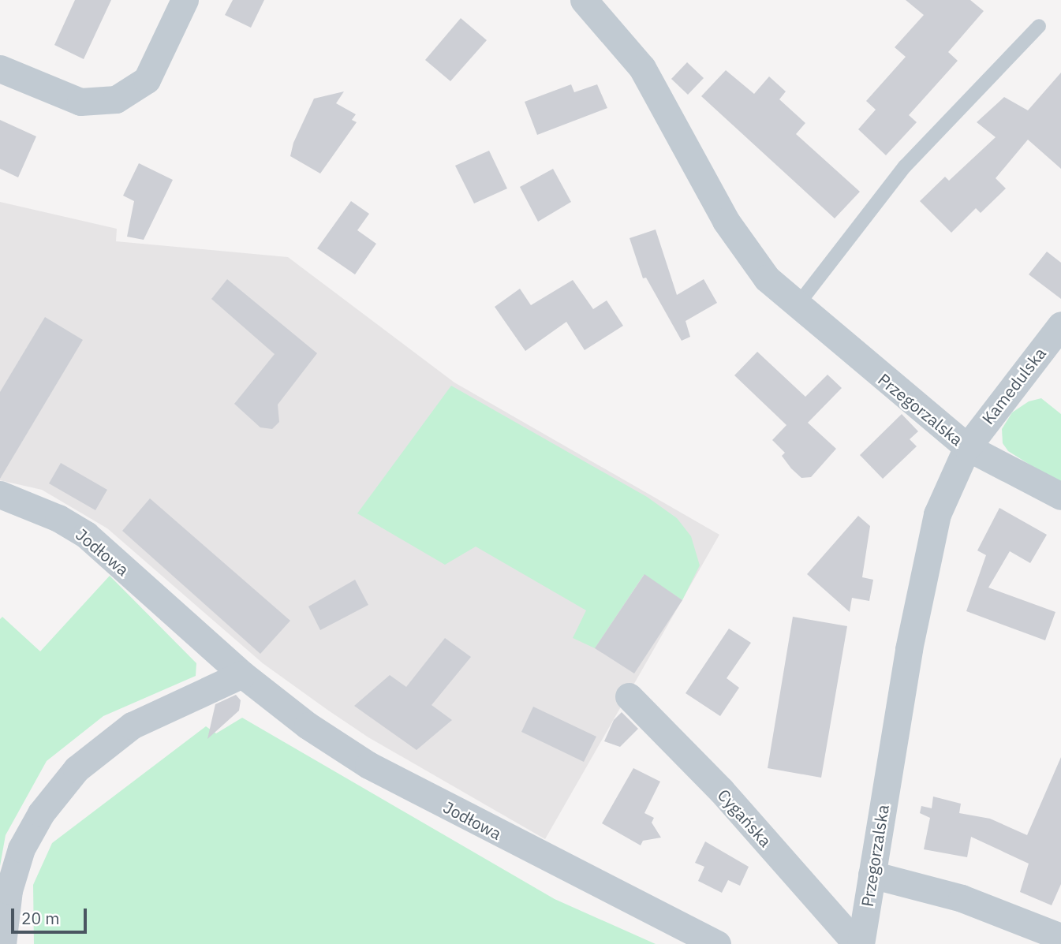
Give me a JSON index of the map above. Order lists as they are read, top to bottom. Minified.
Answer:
{"streets":{"street":["Kamedulska","Przegorzalska","Jodłowa","Cygańska"]},"crossings":[["Kamedulska","Przegorzalska"],["Przegorzalska","Cygańska"]],"scale_bar":"20 m"}
